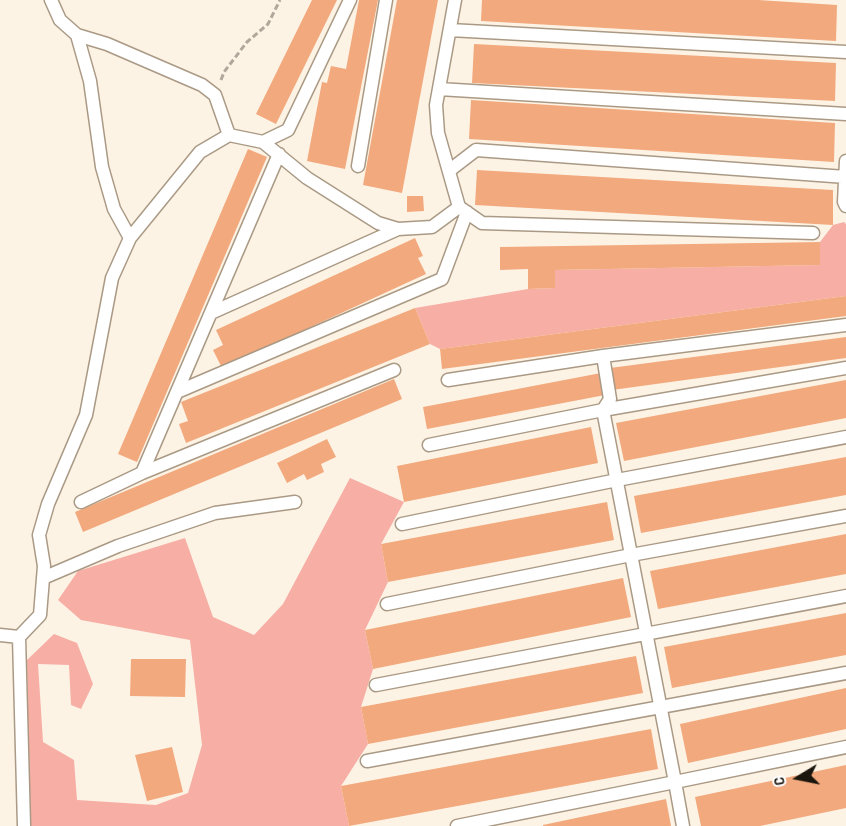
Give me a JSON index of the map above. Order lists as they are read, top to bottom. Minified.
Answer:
{"north":"left"}
